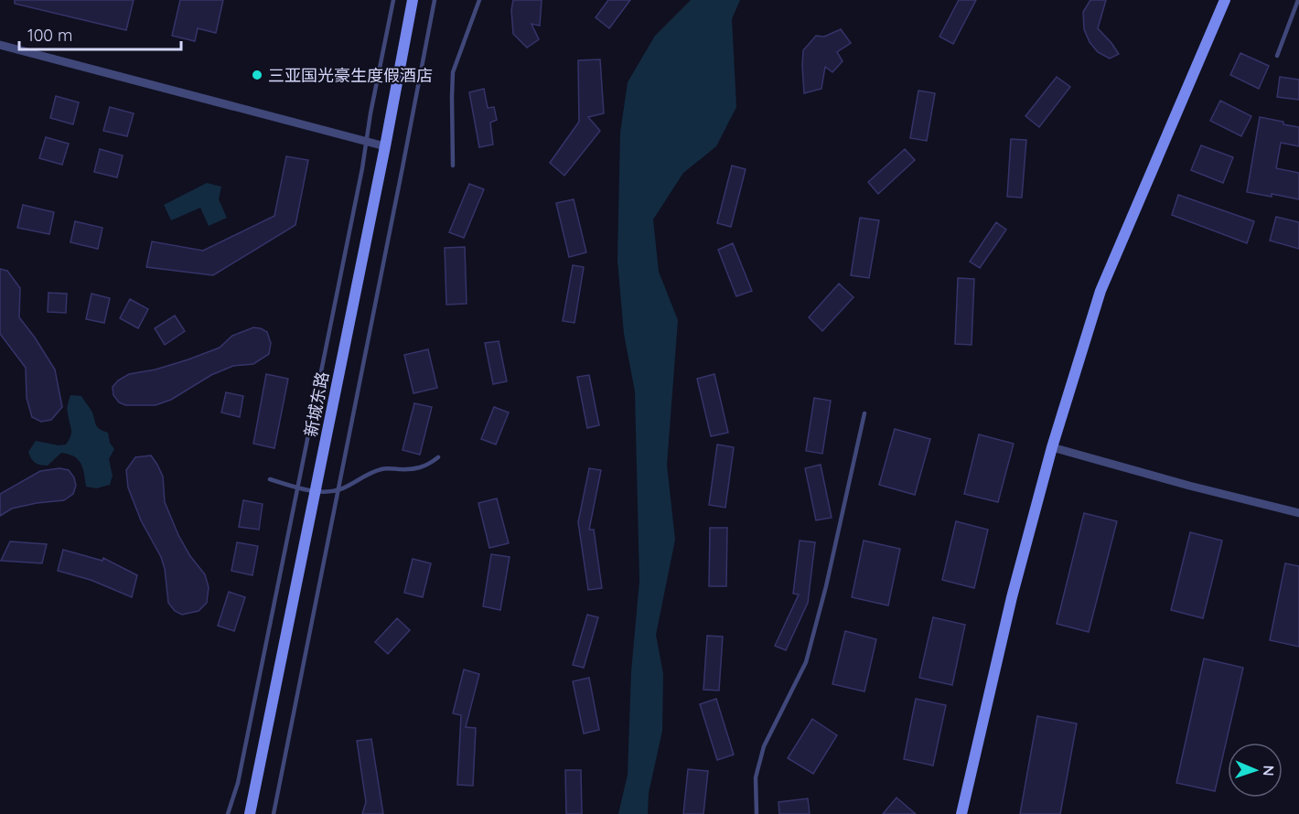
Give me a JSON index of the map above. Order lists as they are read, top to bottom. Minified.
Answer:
{"streets":{"street":["新城东路"]},"places":["三亚国光豪生度假酒店"],"scale_bar":"100 m","north":"right"}
